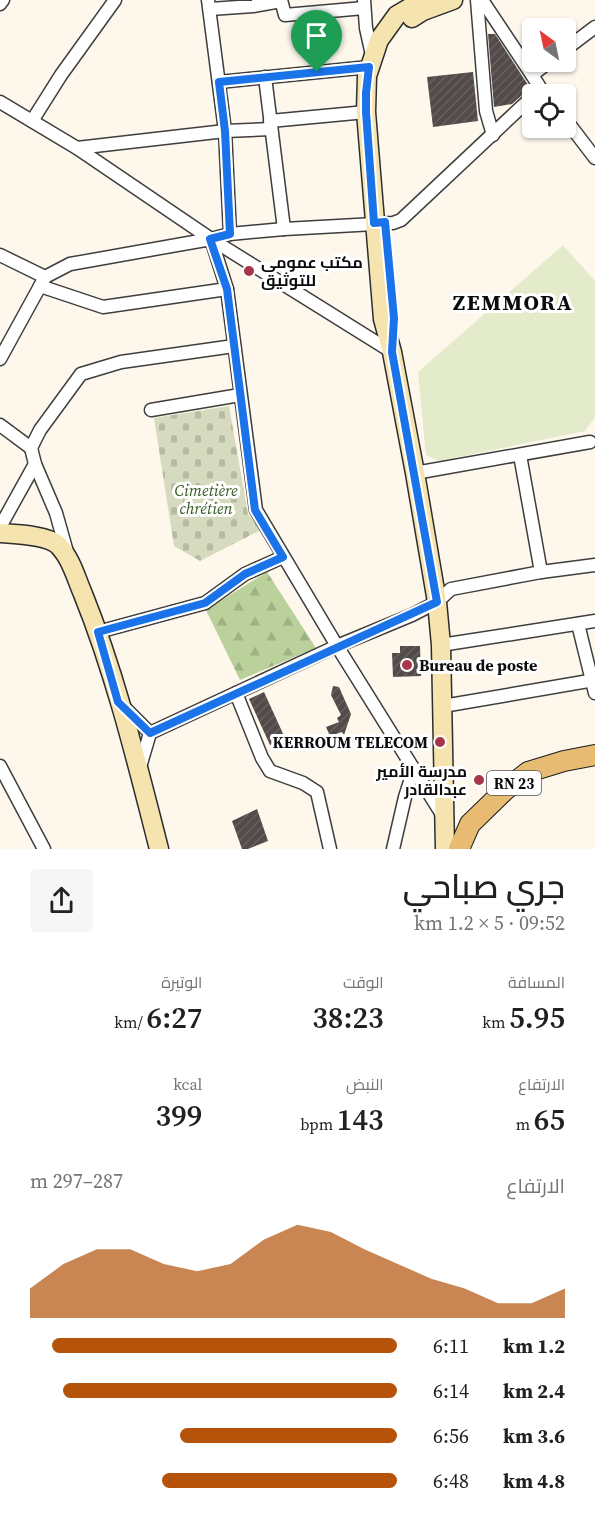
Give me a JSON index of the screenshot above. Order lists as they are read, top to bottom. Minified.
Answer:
{"streets":{"main road":["RN 23"]},"districts":["ZEMMORA"],"parks":["Cimetière chrétien"],"places":["مكتب عمومي للتوثيق","Bureau de poste","KERROUM TELECOM","مدرسة الأمير عبدالقادر"],"north":"top left","page":{"heading":["جري صباحي","09:52 · 5 × 1.2 km"],"stats":[["المسافة","5.95 km"],["الوقت","38:23"],["الوتيرة","6:27 /km"],["الارتفاع","65 m"],["النبض","143 bpm"],["kcal","399"]],"chart":["الارتفاع","287–297 m"],"list":[{"name":"1.2 km","note":"6:11"},{"name":"2.4 km","note":"6:14"},{"name":"3.6 km","note":"6:56"},{"name":"4.8 km","note":"6:48"}]}}
